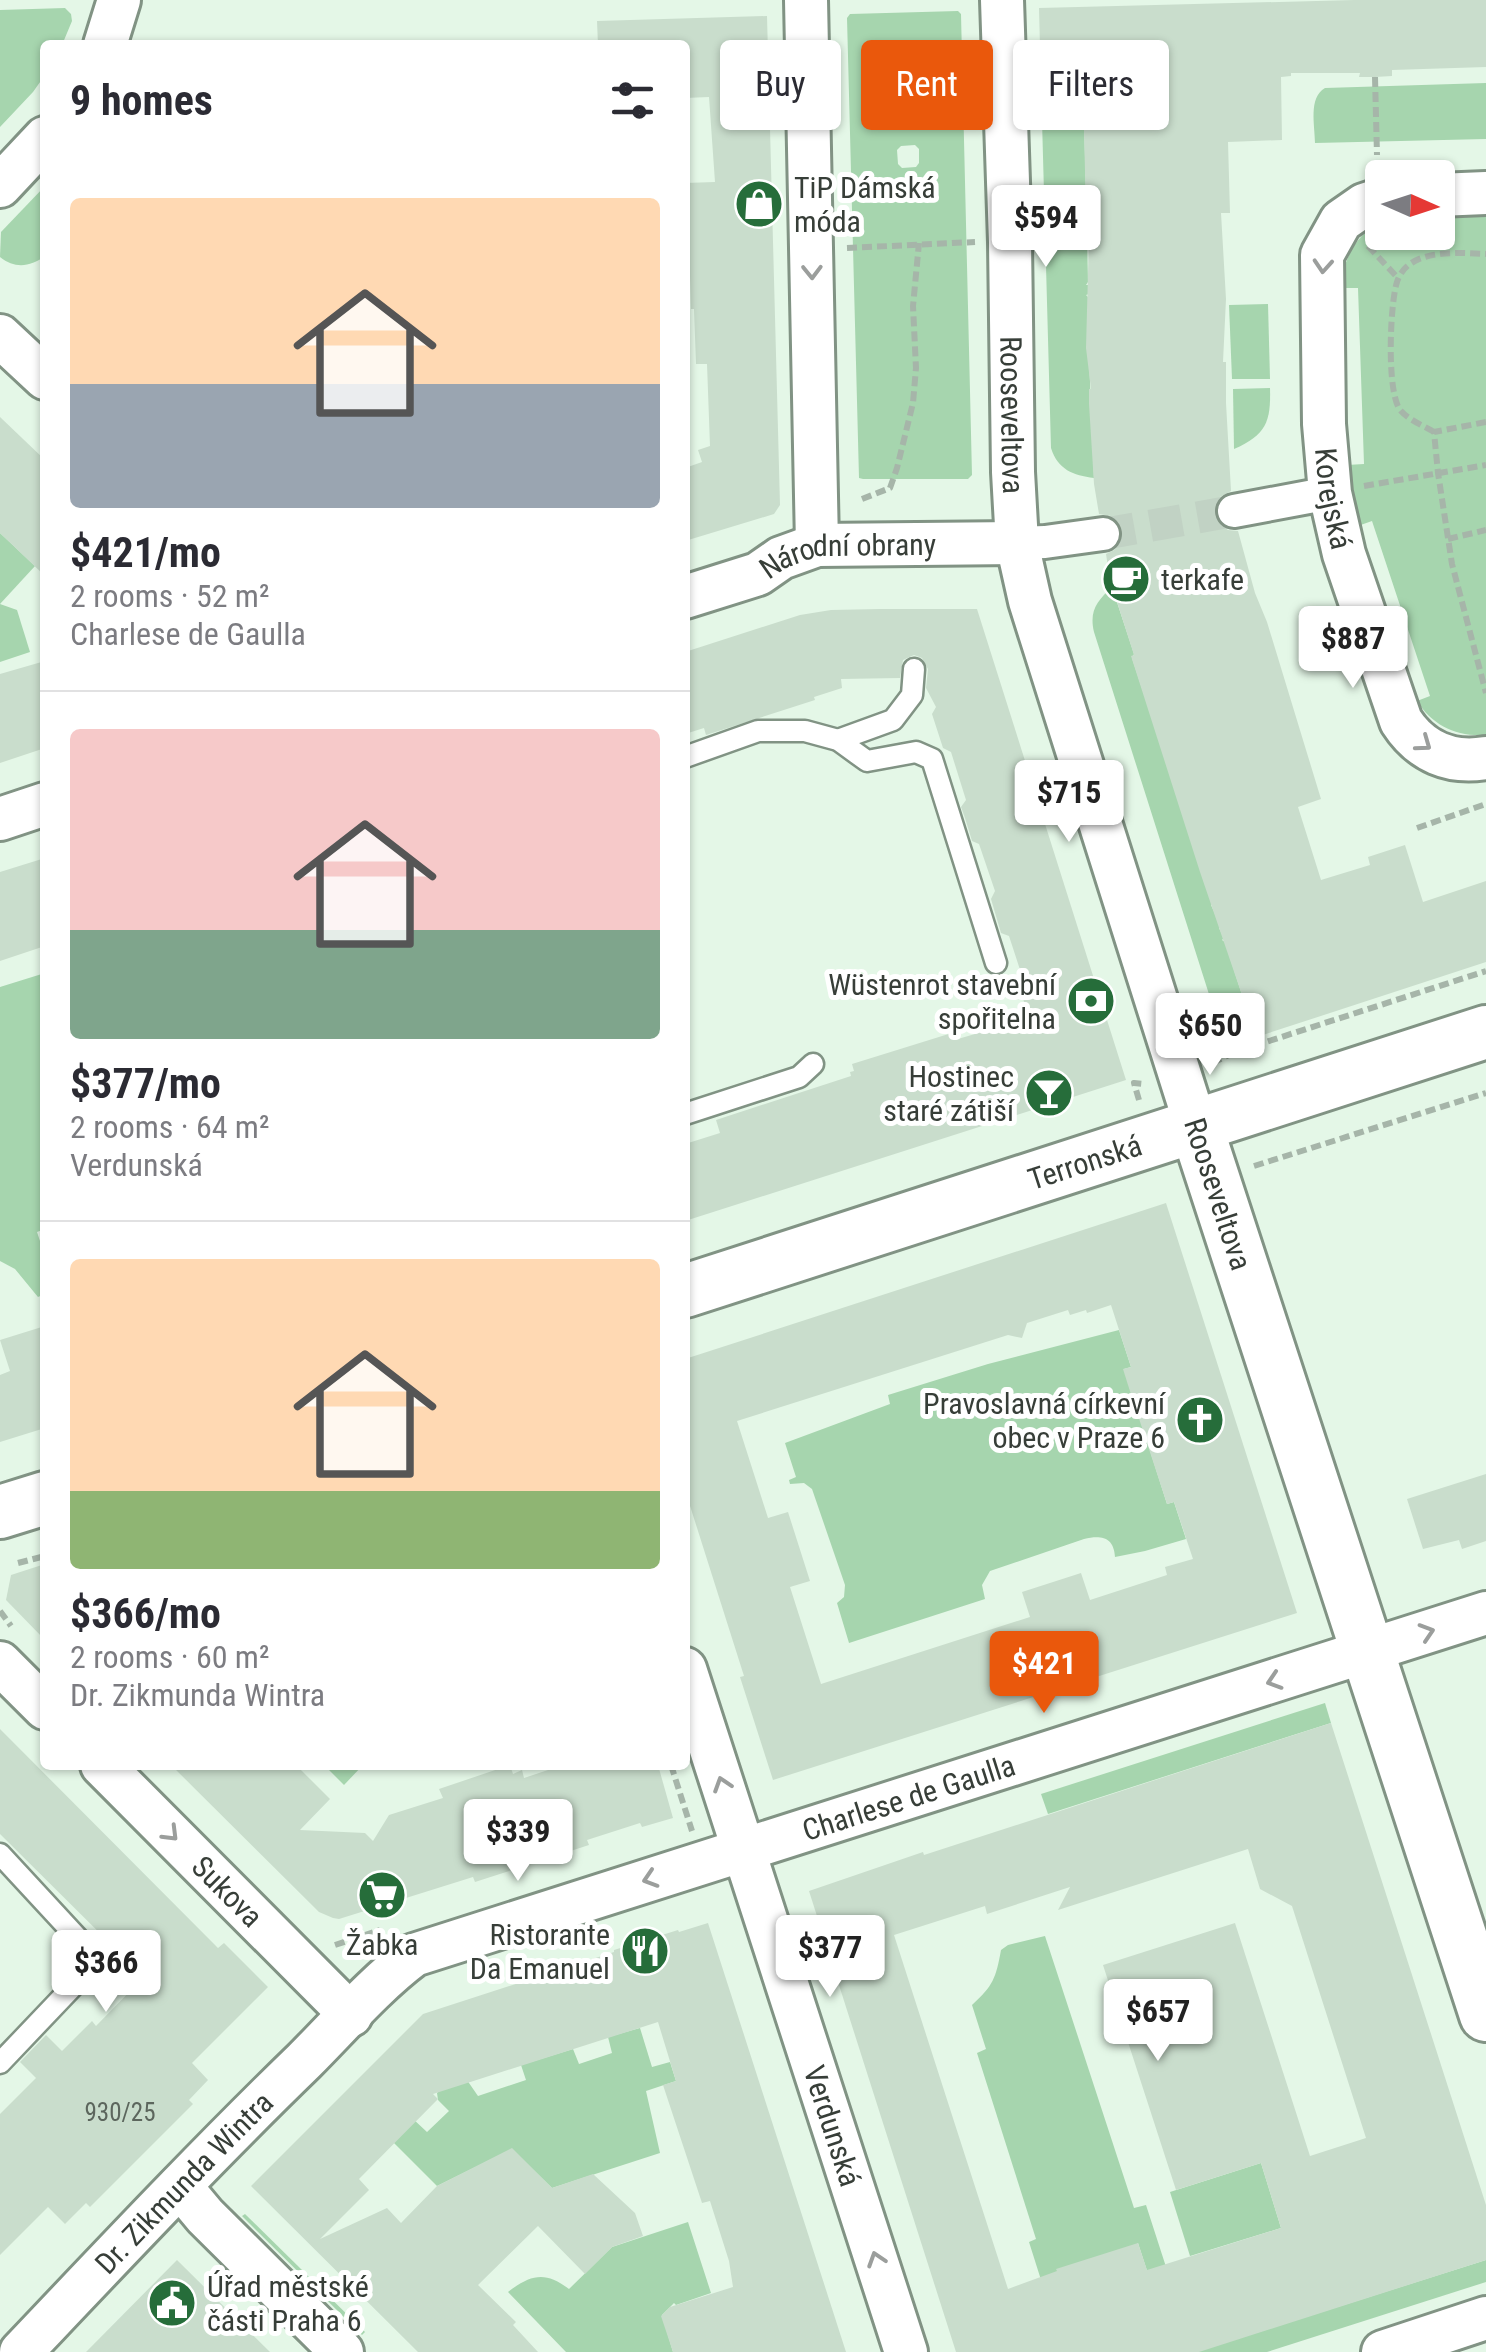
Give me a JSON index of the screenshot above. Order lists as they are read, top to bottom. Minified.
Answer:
{"streets":{"street":["Rooseveltova","Korejská","Národní obrany","Terronská","Charlese de Gaulla","Sukova","Verdunská","Dr. Zikmunda Wintra"]},"crossings":[["Rooseveltova","Národní obrany"],["Rooseveltova","Terronská"],["Rooseveltova","Charlese de Gaulla"],["Charlese de Gaulla","Sukova"],["Charlese de Gaulla","Verdunská"],["Charlese de Gaulla","Dr. Zikmunda Wintra"],["Sukova","Dr. Zikmunda Wintra"]],"one_way":["Korejská","Sukova","Verdunská"],"places":{"shop":["TiP Dámská móda"],"cafe":["terkafe"],"bank":["Wüstenrot stavební spořitelna"],"bar":["Hostinec staré zátiší"],"church":["Pravoslavná církevní obec v Praze 6"],"supermarket":["Žabka"],"restaurant":["Ristorante Da Emanuel"],"public building":["Úřad městské části Praha 6"]},"house_numbers":["930/25"],"north":"right","page":{"chip":["Buy","Rent","Filters"],"heading":"9 homes","list":[{"name":"$421/mo","note":"2 rooms · 52 m² · Charlese de Gaulla"},{"name":"$377/mo","note":"2 rooms · 64 m² · Verdunská"},{"name":"$366/mo","note":"2 rooms · 60 m² · Dr. Zikmunda Wintra"}],"price":["$594","$887","$715","$650","$421","$339","$377","$366","$657"]}}
